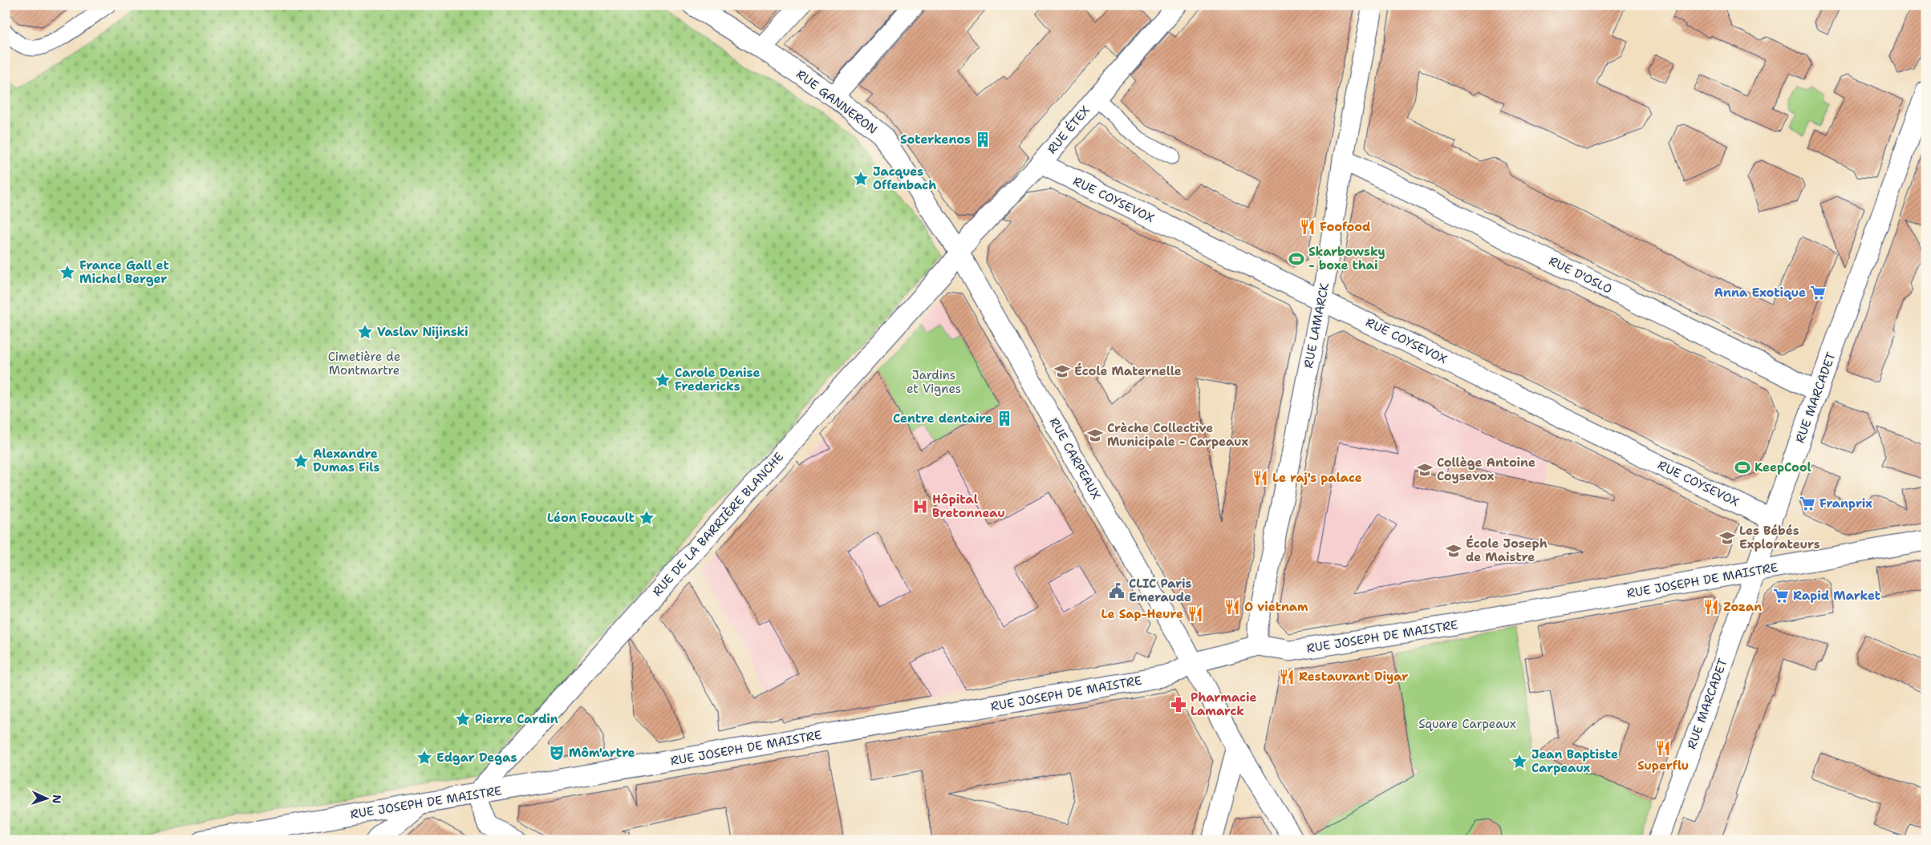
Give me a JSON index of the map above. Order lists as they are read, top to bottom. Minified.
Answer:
{"streets":{"street":["RUE GANNERON","RUE ÉTEX","RUE COYSEVOX","RUE D'OSLO","RUE LAMARCK","RUE MARCADET","RUE CARPEAUX","RUE DE LA BARRIÈRE BLANCHE","RUE JOSEPH DE MAISTRE"]},"crossings":[["RUE GANNERON","RUE ÉTEX"],["RUE GANNERON","RUE CARPEAUX"],["RUE GANNERON","RUE DE LA BARRIÈRE BLANCHE"],["RUE ÉTEX","RUE COYSEVOX"],["RUE ÉTEX","RUE CARPEAUX"],["RUE ÉTEX","RUE DE LA BARRIÈRE BLANCHE"],["RUE COYSEVOX","RUE LAMARCK"],["RUE COYSEVOX","RUE MARCADET"],["RUE D'OSLO","RUE LAMARCK"],["RUE D'OSLO","RUE MARCADET"],["RUE LAMARCK","RUE JOSEPH DE MAISTRE"],["RUE MARCADET","RUE JOSEPH DE MAISTRE"],["RUE CARPEAUX","RUE DE LA BARRIÈRE BLANCHE"],["RUE CARPEAUX","RUE JOSEPH DE MAISTRE"],["RUE DE LA BARRIÈRE BLANCHE","RUE JOSEPH DE MAISTRE"]],"parks":["Cimetière de Montmartre","Jardins et Vignes","Square Carpeaux"],"places":{"building":["Soterkenos","Centre dentaire"],"place":["Jacques Offenbach","France Gall et Michel Berger","Vaslav Nijinski","Carole Denise Fredericks","Alexandre Dumas Fils","Léon Foucault","Pierre Cardin","Edgar Degas","Jean Baptiste Carpeaux"],"restaurant":["Foofood","Le raj's palace","O vietnam","Zozan","Le Sap-Heure","Restaurant Diyar","Superflu"],"sports":["Skarbowsky - boxe thai","KeepCool"],"supermarket":["Anna Exotique","Franprix","Rapid Market"],"school or university":["École Maternelle","Crèche Collective Municipale - Carpeaux","Collège Antoine Coysevox","Les Bébés Explorateurs","École Joseph de Maistre"],"hospital":["Hôpital Bretonneau"],"public building":["CLIC Paris Emeraude"],"pharmacy":["Pharmacie Lamarck"],"theatre":["Môm'artre"]},"north":"right"}
